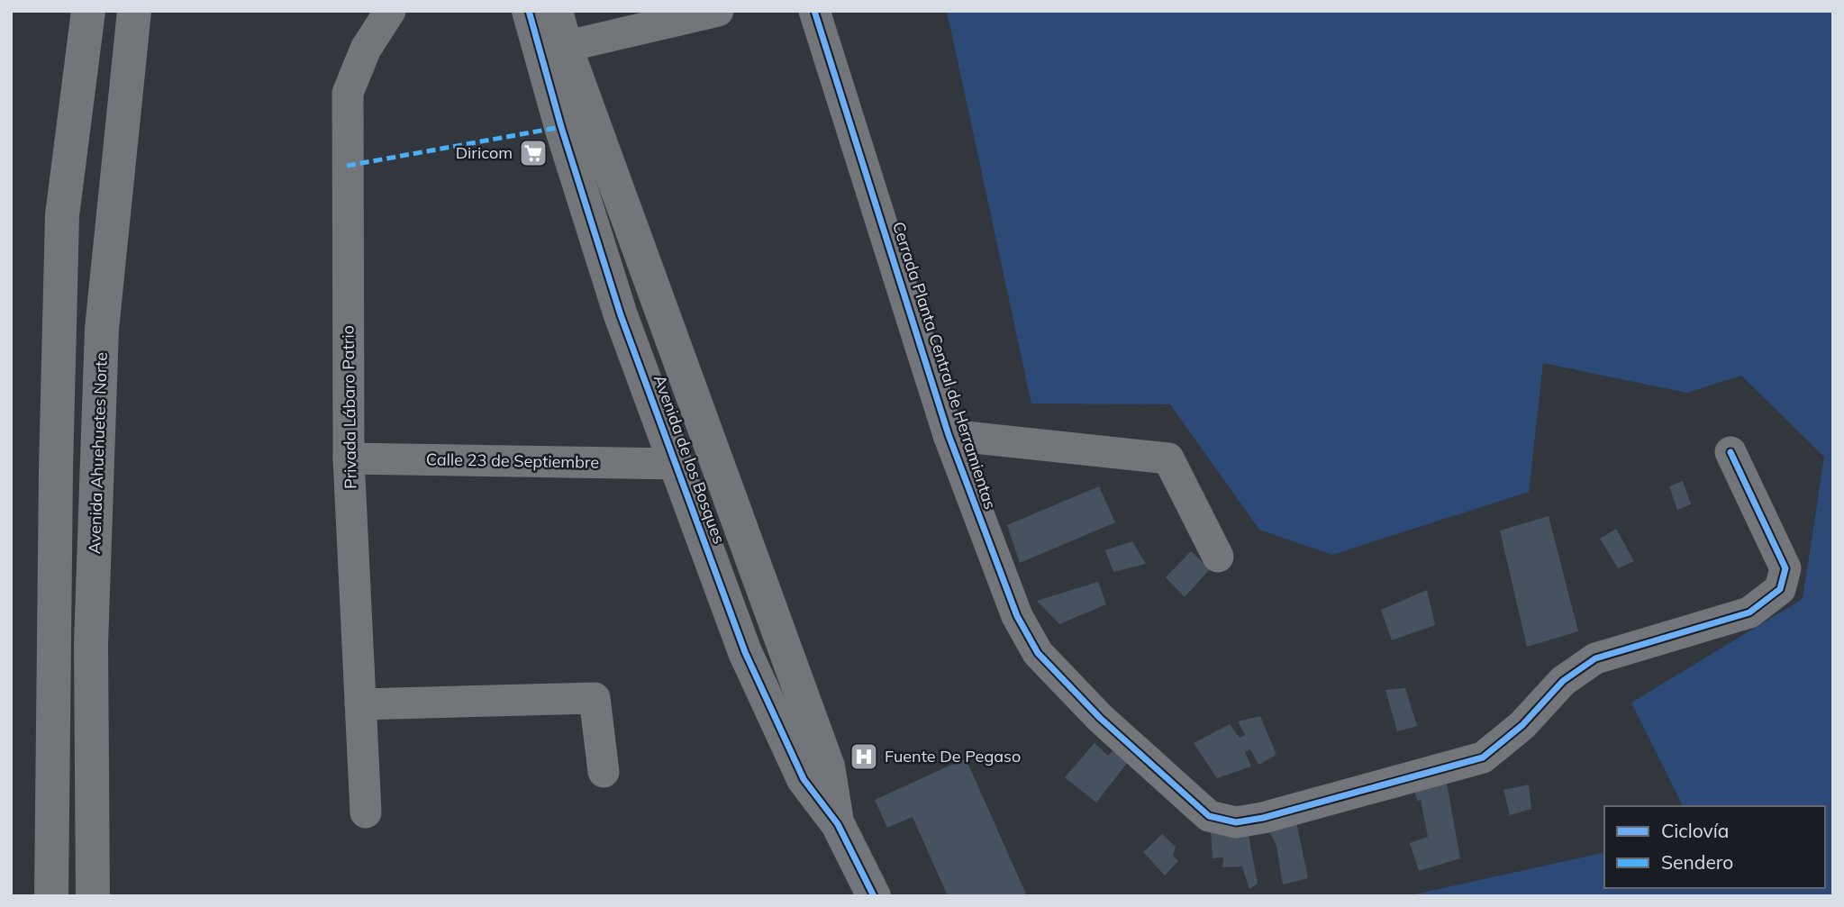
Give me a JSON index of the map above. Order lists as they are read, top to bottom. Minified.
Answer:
{"streets":{"street":["Cerrada Planta Central de Herramientas","Privada Lábaro Patrio","Avenida Ahuehuetes Norte","Avenida de los Bosques","Calle 23 de Septiembre"]},"crossings":[["Privada Lábaro Patrio","Calle 23 de Septiembre"],["Avenida de los Bosques","Calle 23 de Septiembre"]],"places":{"supermarket":["Diricom"],"hospital":["Fuente De Pegaso"]},"legend":["Ciclovía","Sendero"]}
